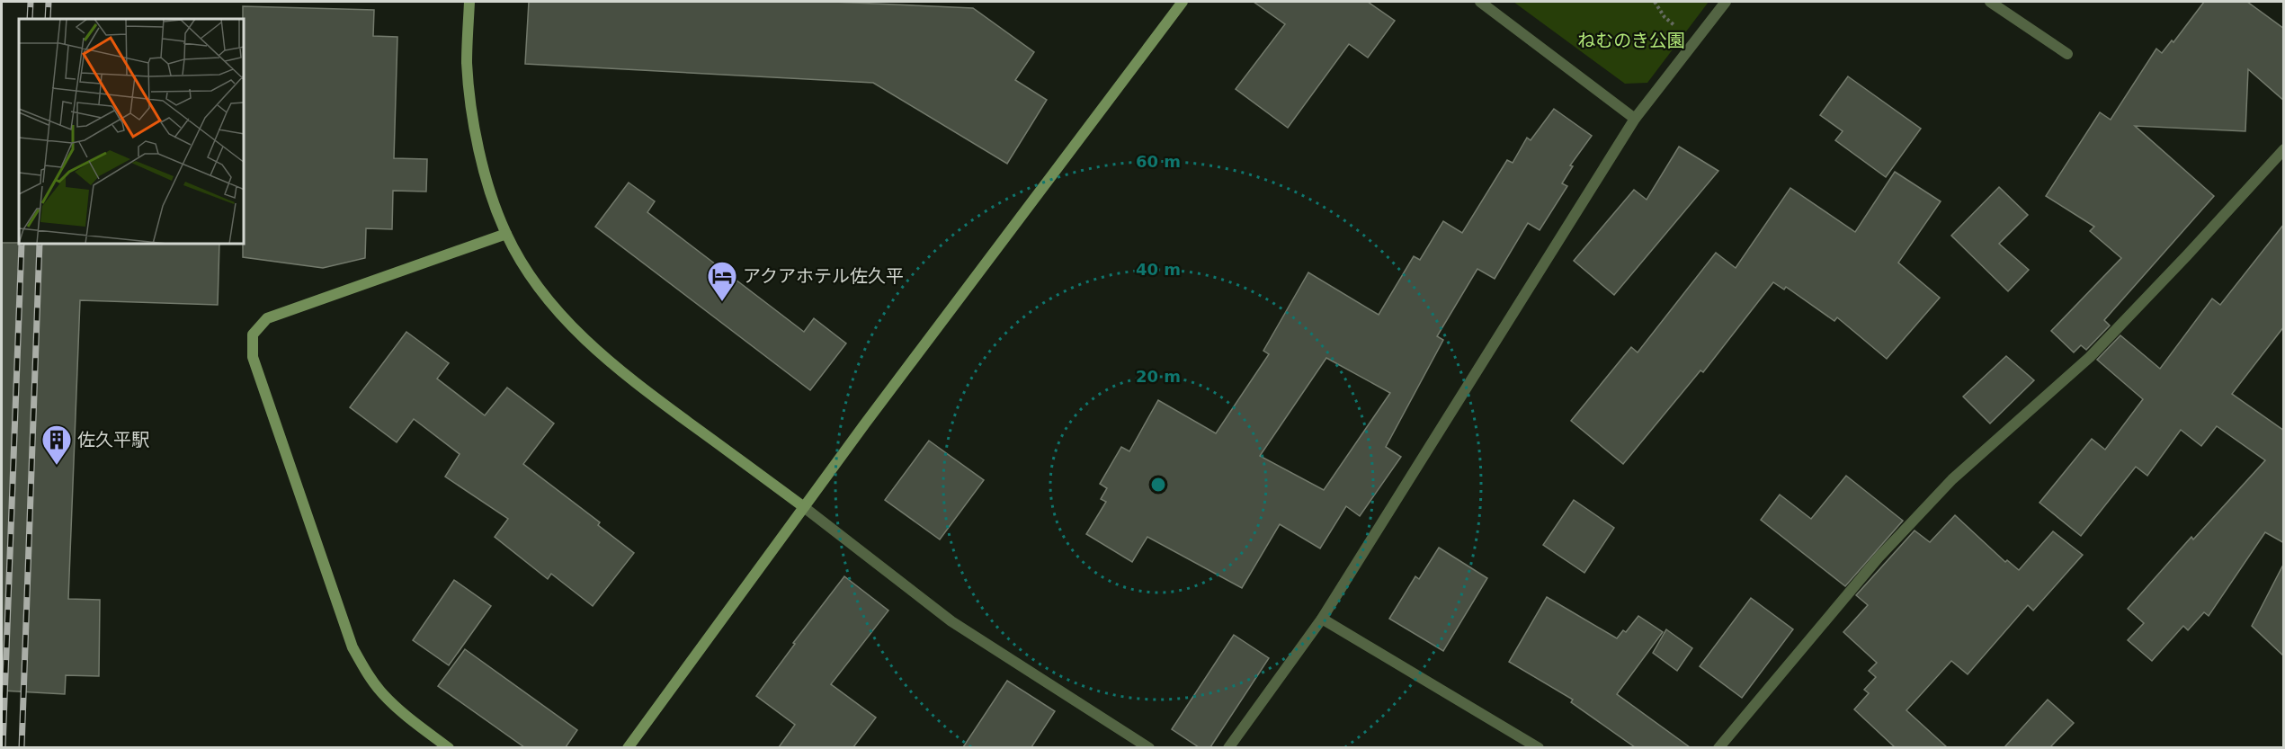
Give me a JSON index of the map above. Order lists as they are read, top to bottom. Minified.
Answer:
{"parks":["ねむのき公園"],"places":{"hotel":["アクアホテル佐久平"],"building":["佐久平駅"]},"rings":["60 m","40 m","20 m"]}
